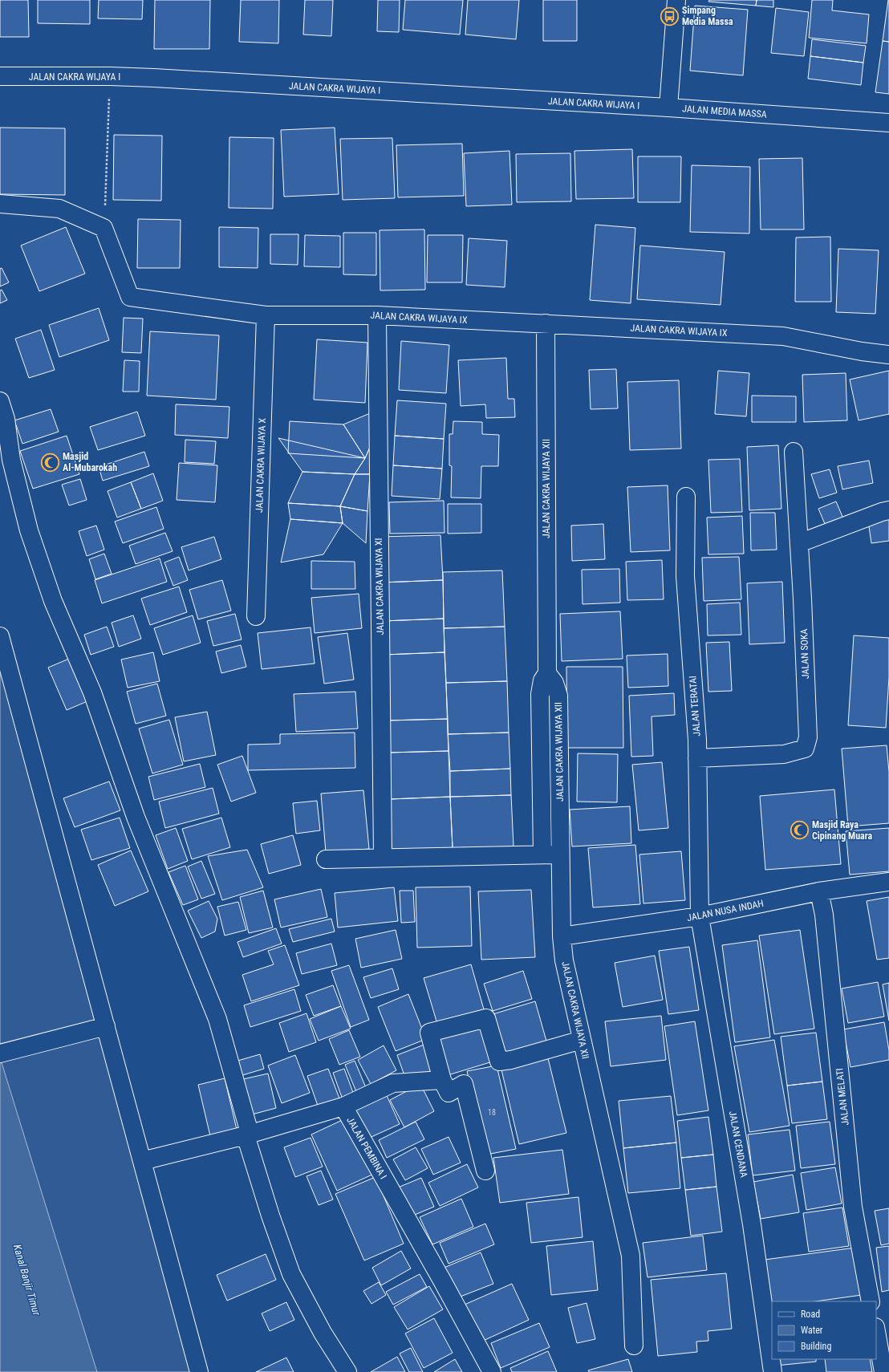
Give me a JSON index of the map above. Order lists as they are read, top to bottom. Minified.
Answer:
{"streets":{"street":["JALAN CAKRA WIJAYA I","JALAN MEDIA MASSA","JALAN CAKRA WIJAYA IX","JALAN CAKRA WIJAYA X","JALAN CAKRA WIJAYA XII","JALAN CAKRA WIJAYA XI","JALAN SOKA","JALAN TERATAI","JALAN NUSA INDAH","JALAN MELATI","JALAN CENDANA","JALAN PEMBINA I"]},"crossings":[["JALAN CAKRA WIJAYA I","JALAN MEDIA MASSA"],["JALAN CAKRA WIJAYA IX","JALAN CAKRA WIJAYA X"],["JALAN CAKRA WIJAYA IX","JALAN CAKRA WIJAYA XII"],["JALAN CAKRA WIJAYA IX","JALAN CAKRA WIJAYA XI"],["JALAN CAKRA WIJAYA XII","JALAN NUSA INDAH"],["JALAN SOKA","JALAN TERATAI"],["JALAN TERATAI","JALAN NUSA INDAH"],["JALAN TERATAI","JALAN CENDANA"],["JALAN NUSA INDAH","JALAN MELATI"],["JALAN NUSA INDAH","JALAN CENDANA"]],"water":["Kanal Banjir Timur"],"places":{"bus stop":["Simpang Media Massa"],"mosque":["Masjid Al-Mubarokah","Masjid Raya Cipinang Muara"]},"house_numbers":["18"],"legend":["Road","Water","Building"]}
